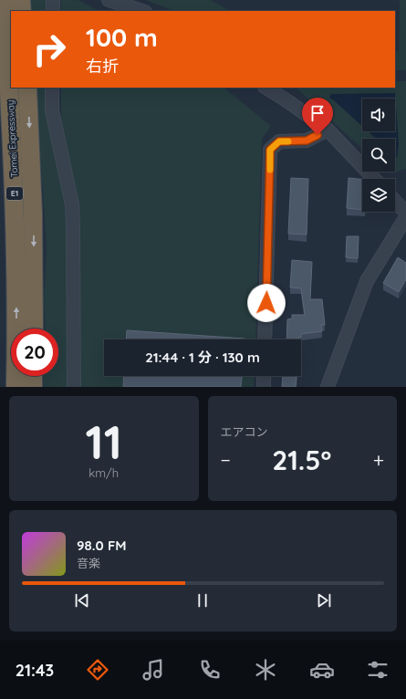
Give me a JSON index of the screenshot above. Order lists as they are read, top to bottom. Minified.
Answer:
{"streets":{"highway":["Tomei Expressway","E1"]},"page":{"turn":["100 m","右折"],"limit":"20","trip":"21:44 · 1 分 · 130 m","tile":[["11","km/h"],"エアコン"],"heat":["−","21.5°","+"],"song":["98.0 FM","音楽"],"tabs":"21:43"}}
